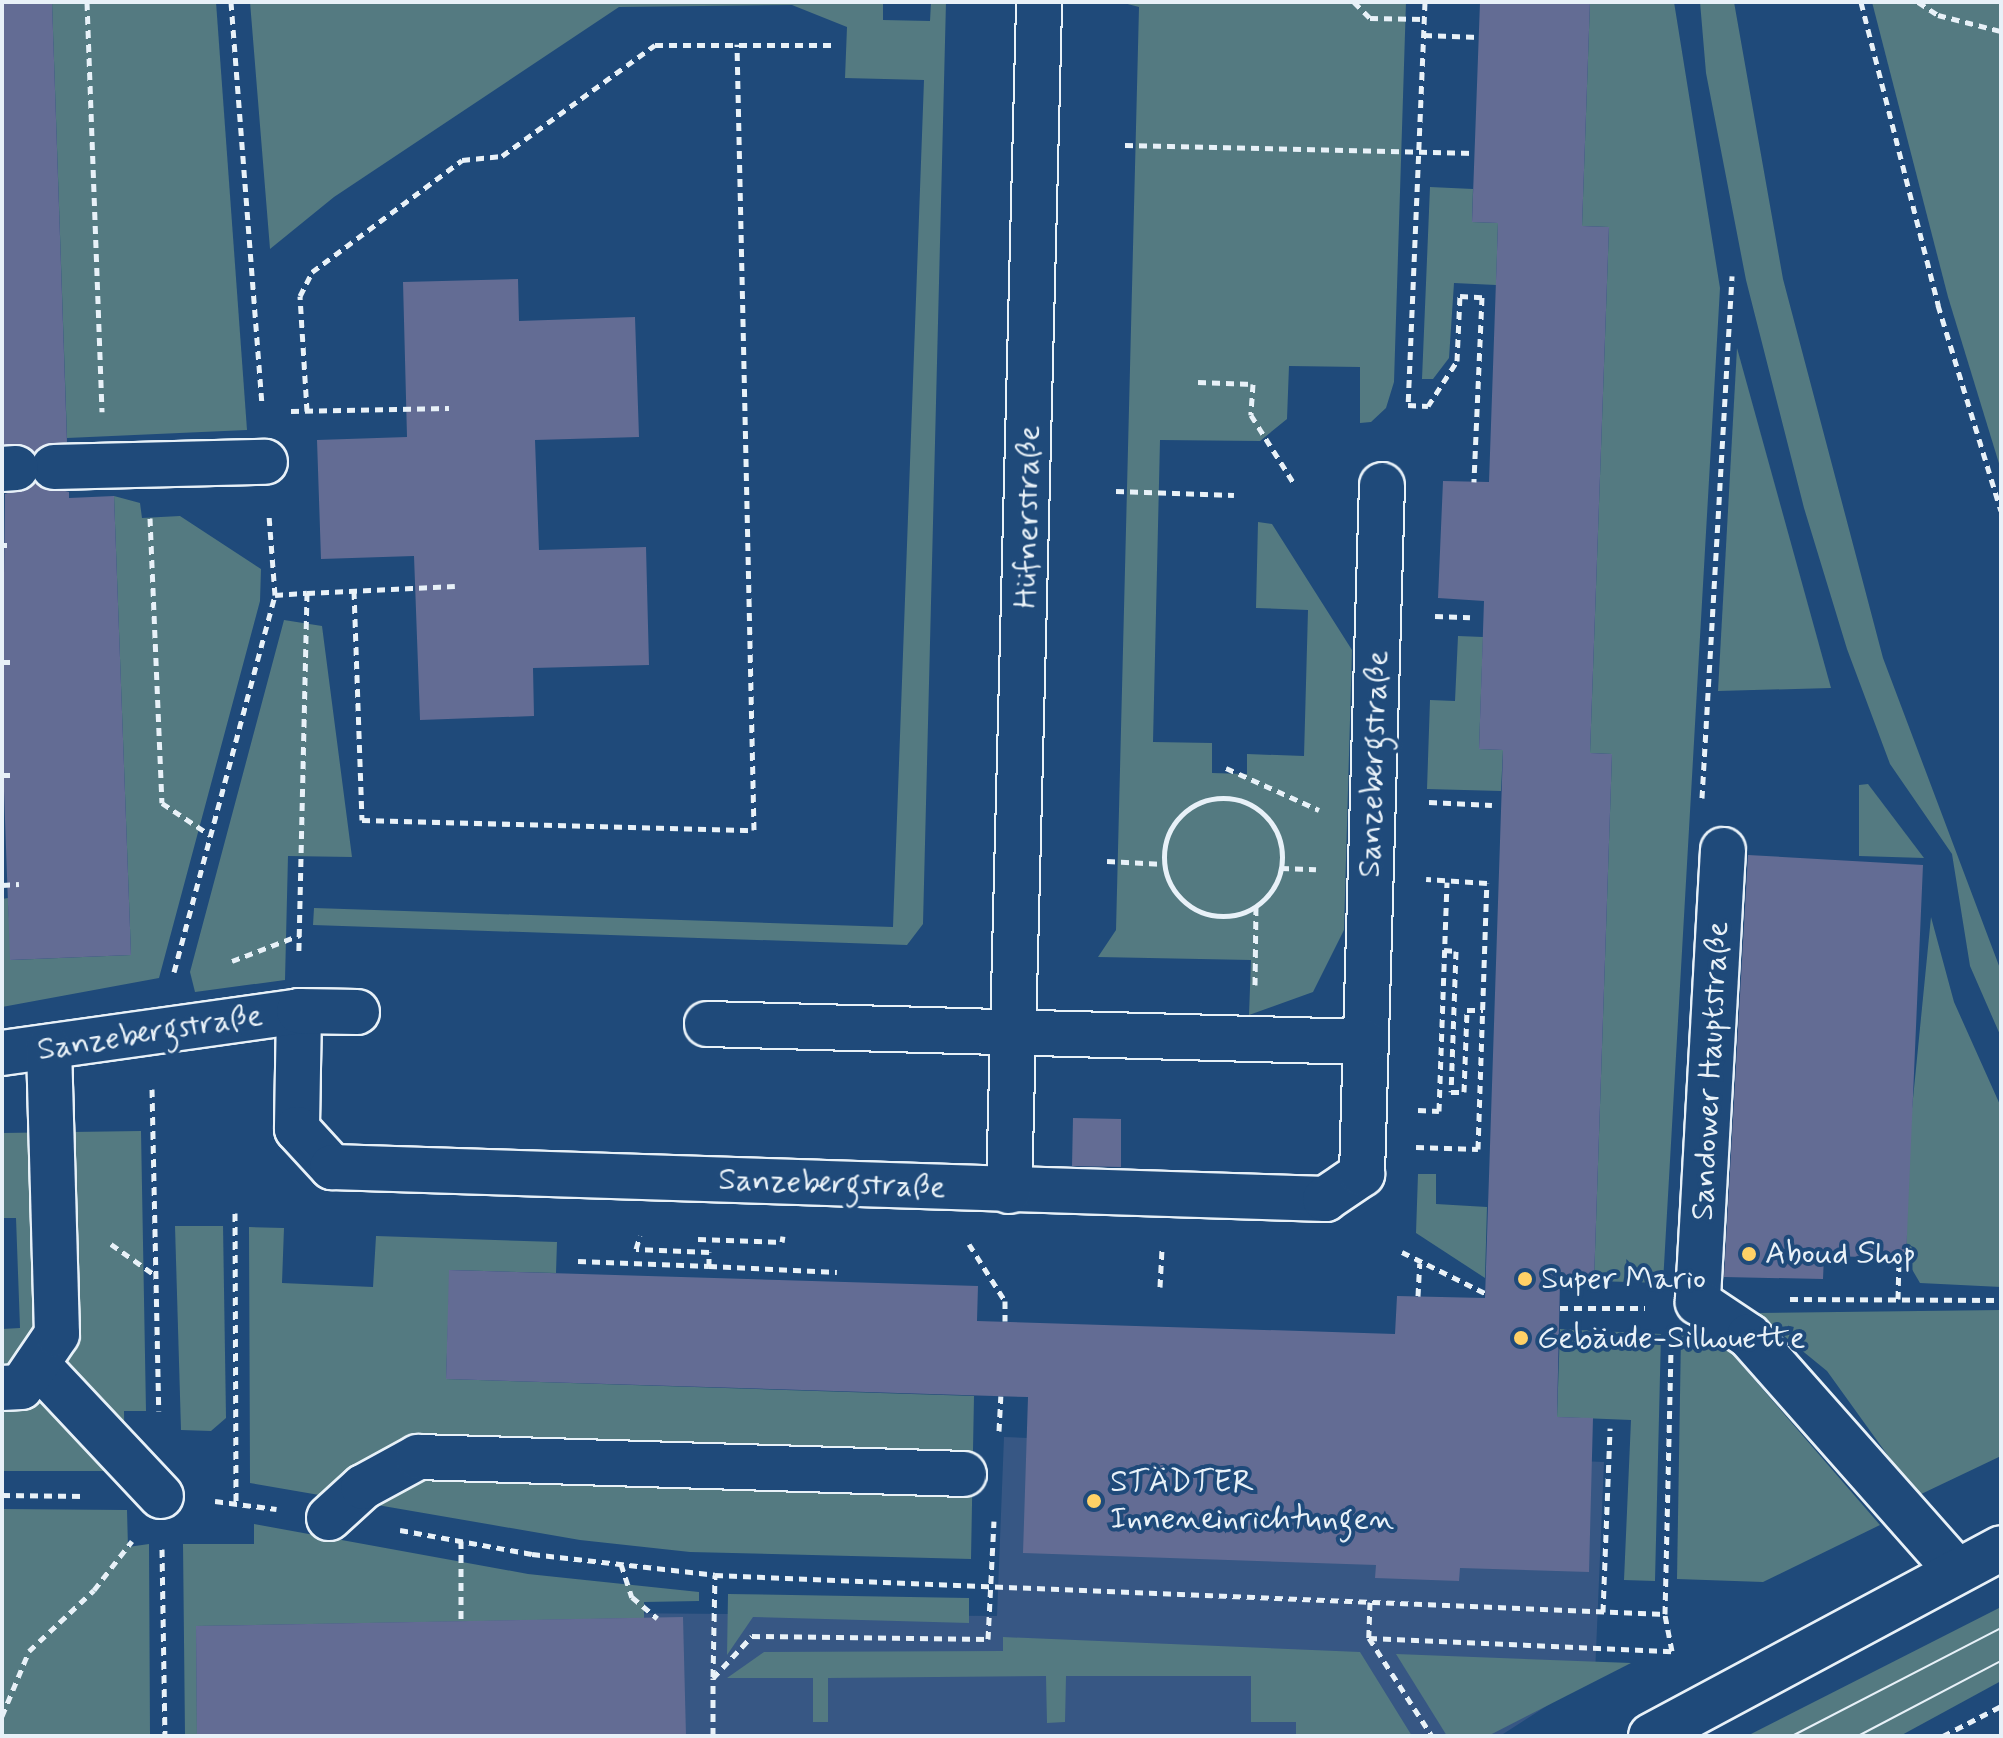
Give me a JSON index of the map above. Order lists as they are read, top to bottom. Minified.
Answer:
{"streets":{"street":["Hüfnerstraße","Sanzebergstraße","Sandower Hauptstraße"]},"crossings":[["Hüfnerstraße","Sanzebergstraße"]],"places":["Aboud Shop","Super Mario","Gebäude-Silhouette","STÄDTER Inneneinrichtungen"]}
